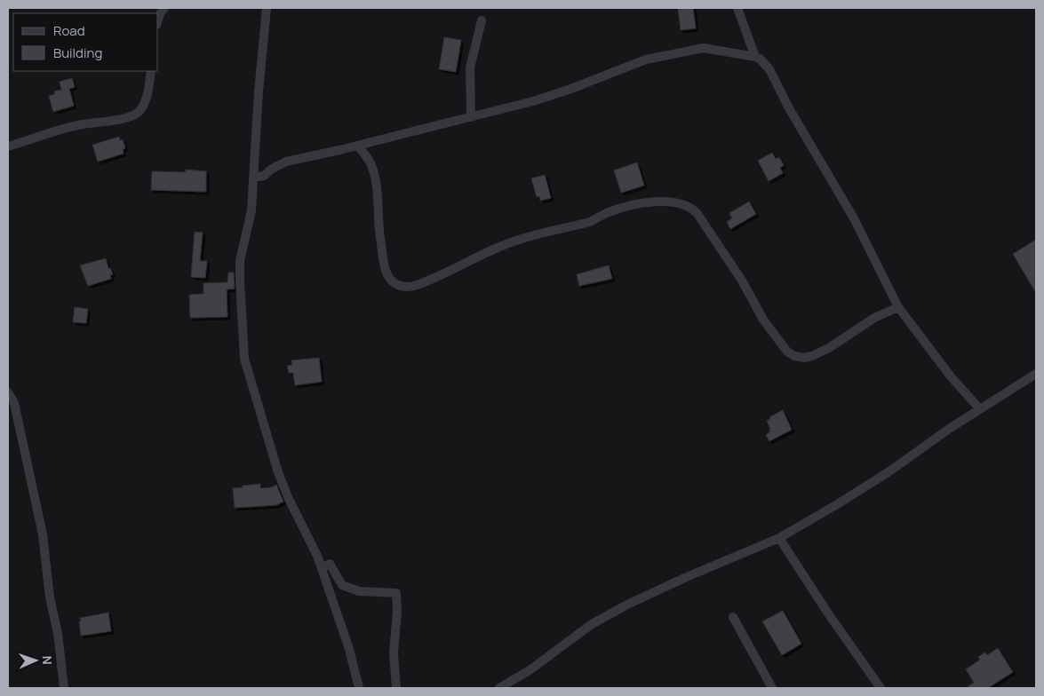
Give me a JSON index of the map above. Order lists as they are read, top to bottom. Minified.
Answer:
{"legend":["Road","Building"],"north":"right"}
